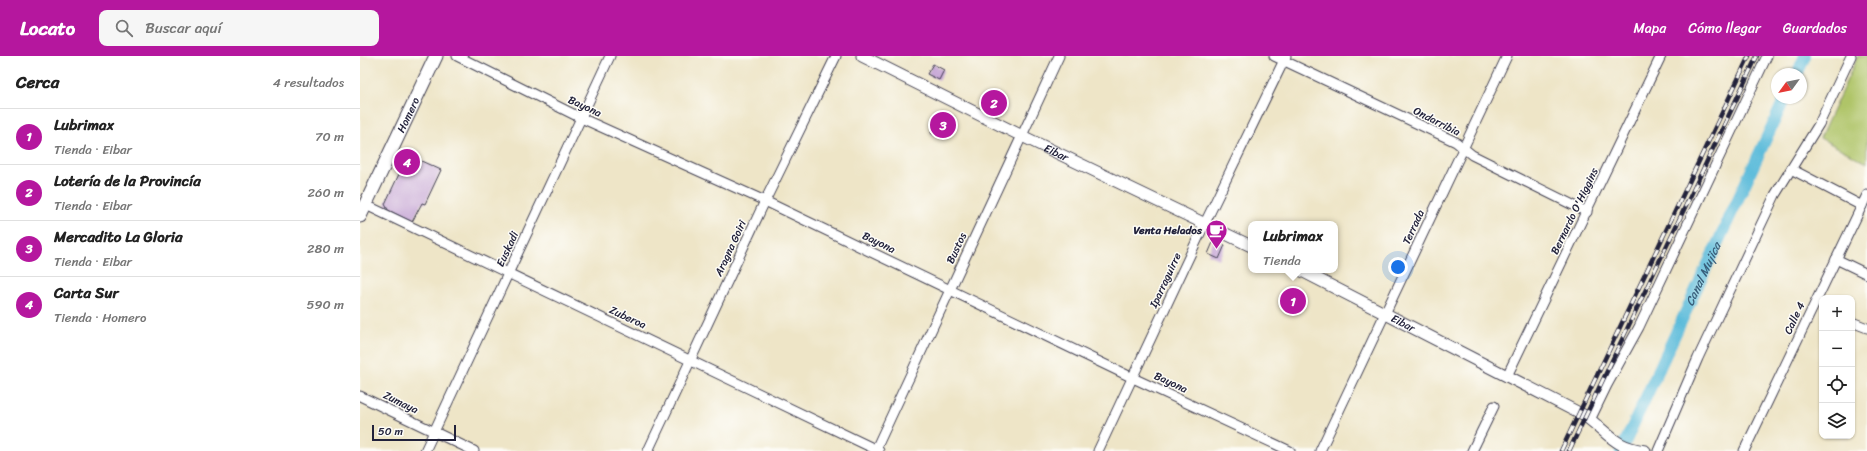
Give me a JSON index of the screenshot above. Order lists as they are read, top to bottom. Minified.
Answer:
{"streets":{"main road":["Homero"],"street":["Bayona","Ondarribia","Eibar","Bernardo O'Higgins","Terrada","Aragna Goiri","Bustos","Euskadi","Iparraguirre","Zuberoa","Calle 4","Zumaya"]},"crossings":[["Bayona","Aragna Goiri"],["Bayona","Bustos"],["Bayona","Euskadi"],["Bayona","Iparraguirre"],["Homero","Zuberoa"],["Ondarribia","Bernardo O'Higgins"],["Ondarribia","Terrada"],["Ondarribia","Iparraguirre"],["Eibar","Bernardo O'Higgins"],["Eibar","Terrada"],["Eibar","Bustos"],["Eibar","Iparraguirre"],["Aragna Goiri","Zuberoa"],["Bustos","Zuberoa"],["Euskadi","Zuberoa"],["Euskadi","Zumaya"]],"water":["Canal Mujica"],"places":{"cafe":["Venta Helados"]},"scale_bar":"50 m","north":"bottom left","page":{"header":"Locato","search":"Buscar aquí","nav":["Mapa","Cómo llegar","Guardados"],"heading":["Cerca","4 resultados"],"pins":["2","3","4","1"],"list":[{"mark":"1","name":"Lubrimax","note":"Tienda · Eibar","value":"70 m"},{"mark":"2","name":"Lotería de la Provincía","note":"Tienda · Eibar","value":"260 m"},{"mark":"3","name":"Mercadito La Gloria","note":"Tienda · Eibar","value":"280 m"},{"mark":"4","name":"Carta Sur","note":"Tienda · Homero","value":"590 m"}],"popup":["Lubrimax","Tienda"],"map_buttons":["+","−"],"scale":"50 m"}}
